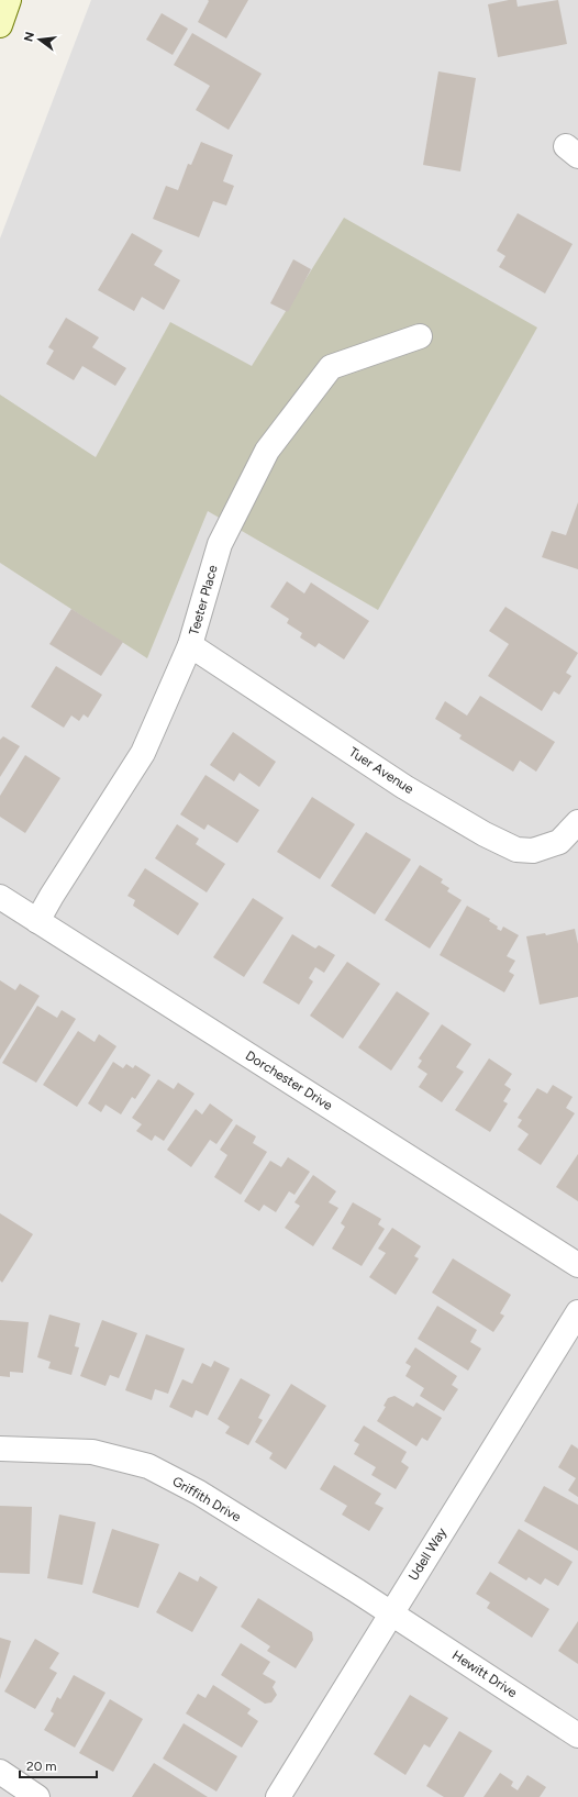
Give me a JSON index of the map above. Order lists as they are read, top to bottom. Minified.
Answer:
{"streets":{"street":["Teeter Place","Tuer Avenue","Dorchester Drive","Griffith Drive","Udell Way","Hewitt Drive"]},"crossings":[["Teeter Place","Tuer Avenue"],["Teeter Place","Dorchester Drive"],["Griffith Drive","Udell Way"],["Griffith Drive","Hewitt Drive"],["Udell Way","Hewitt Drive"]],"scale_bar":"20 m","north":"left"}
